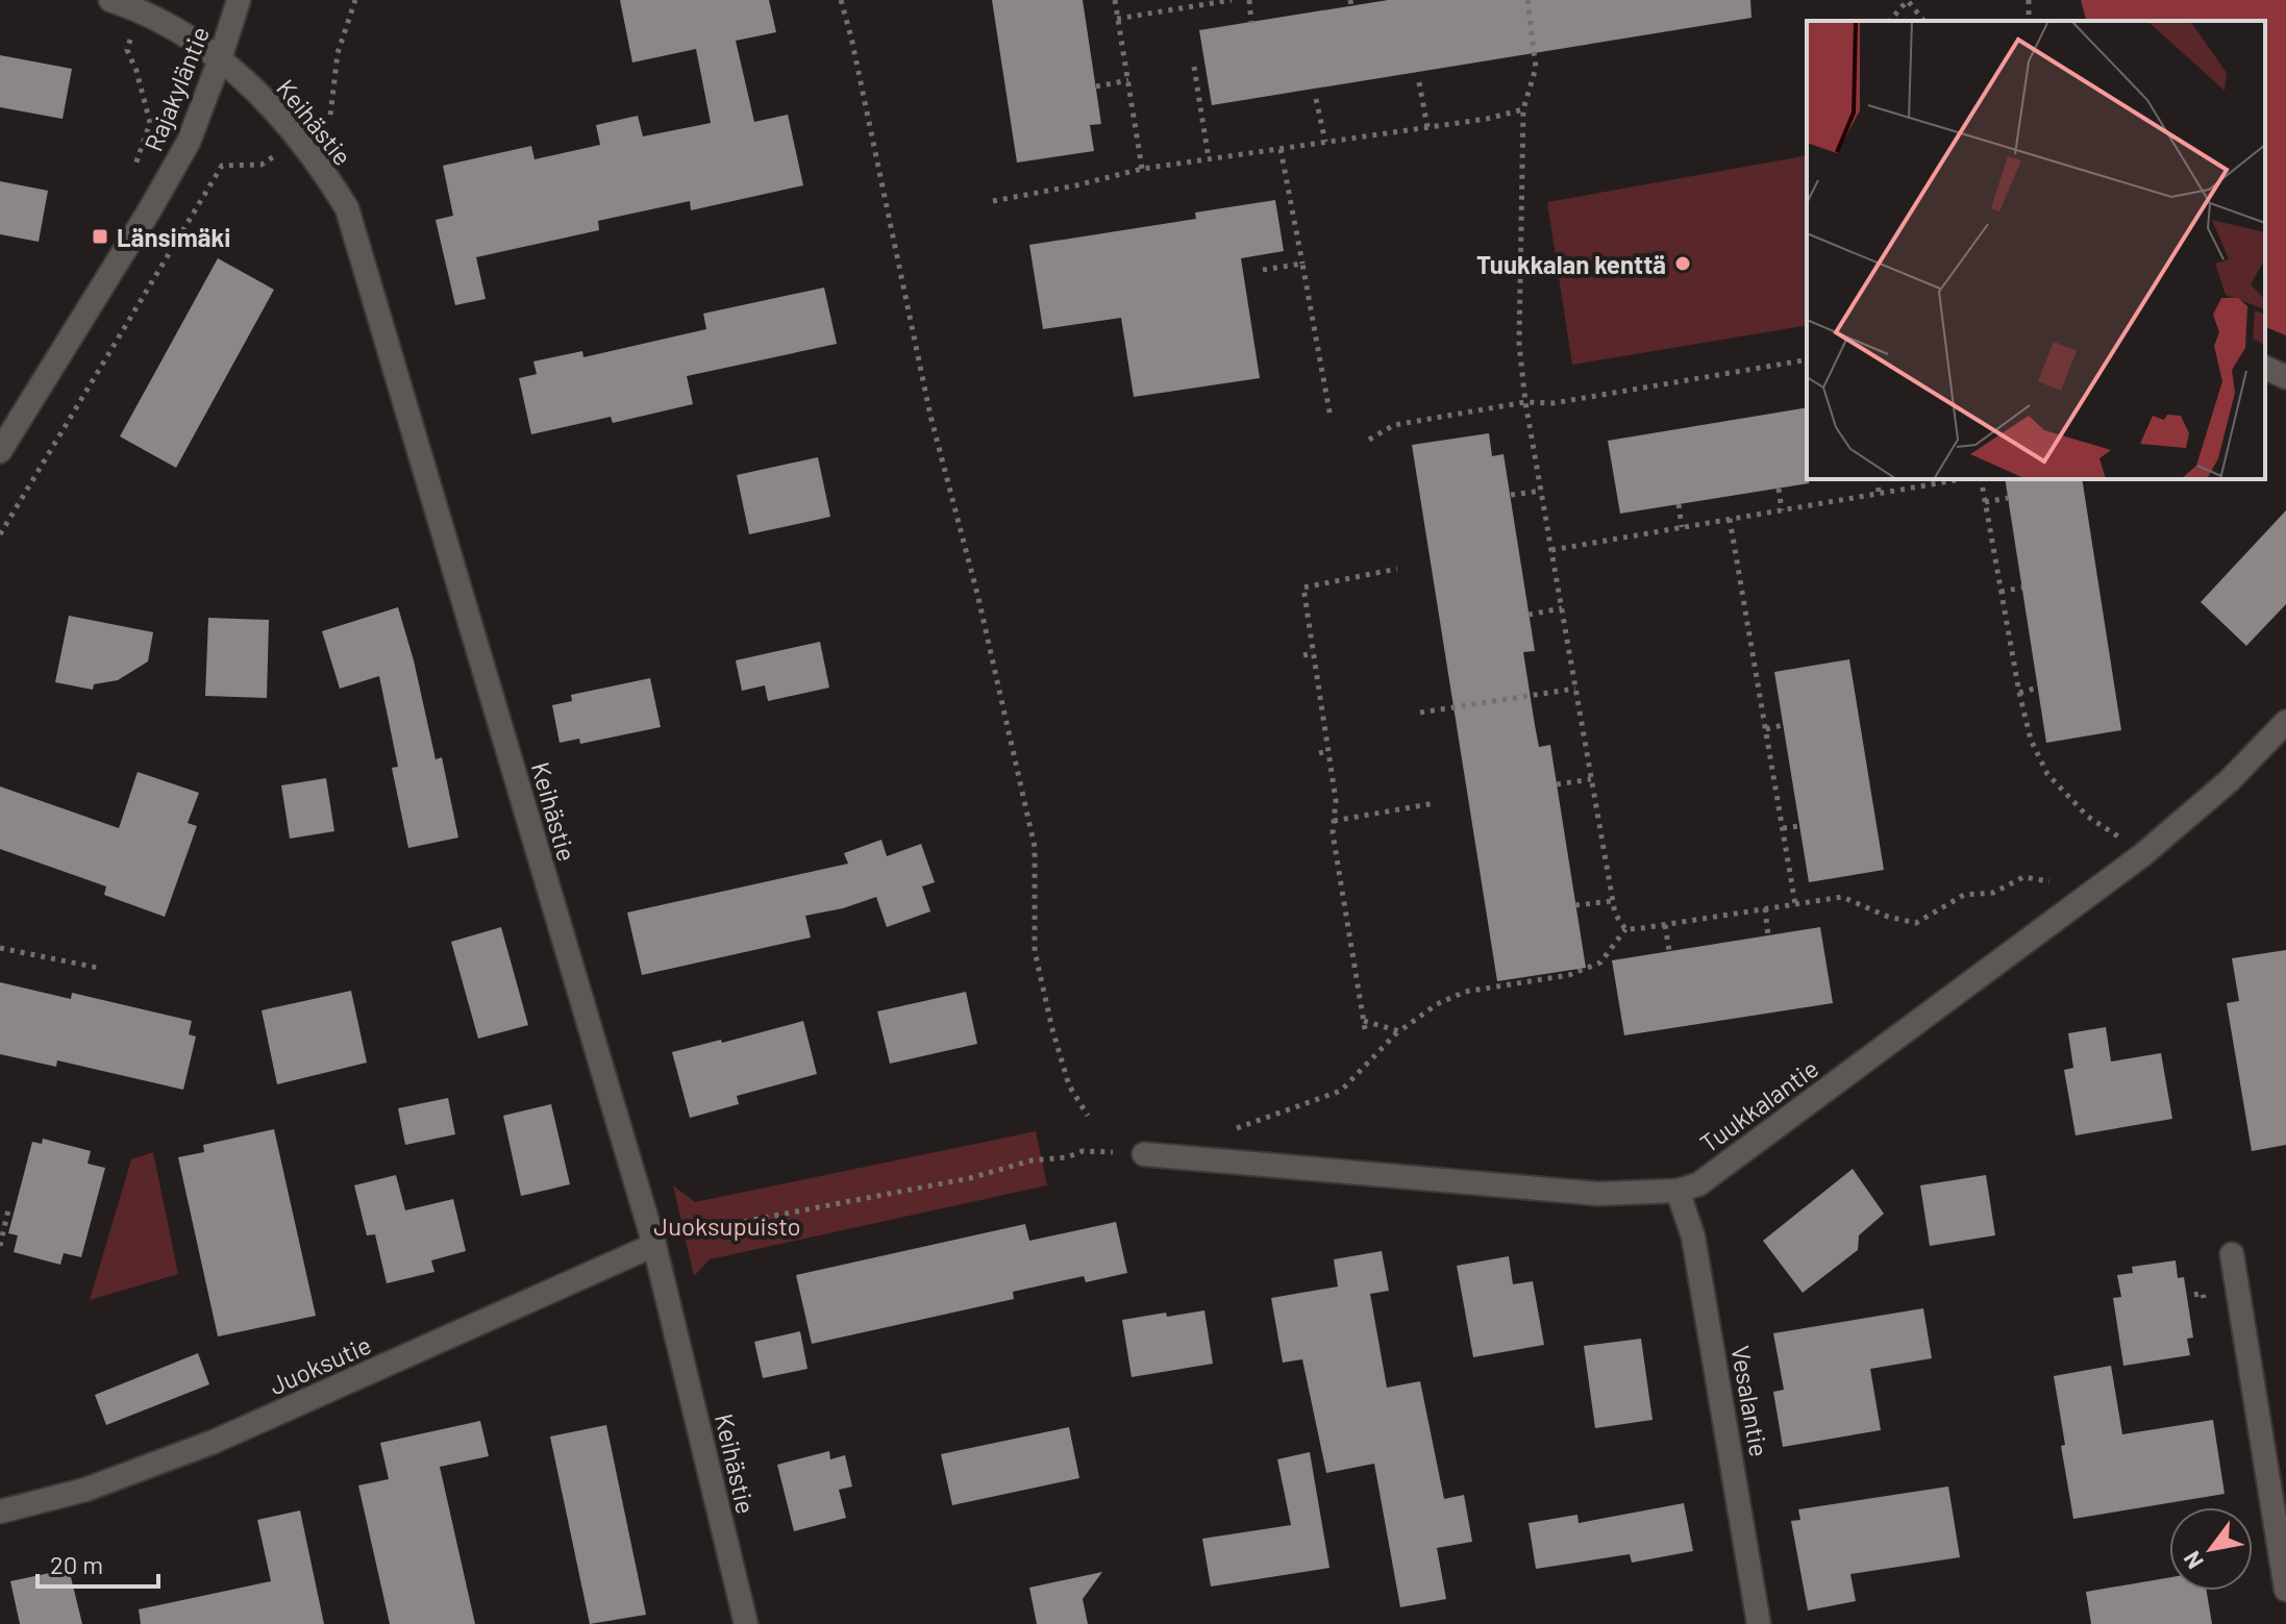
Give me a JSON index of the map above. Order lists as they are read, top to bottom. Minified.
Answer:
{"streets":{"street":["Rajakyläntie","Keihästie","Tuukkalantie","Juoksutie","Vesalantie"]},"crossings":[["Rajakyläntie","Keihästie"],["Keihästie","Juoksutie"],["Tuukkalantie","Vesalantie"]],"parks":["Juoksupuisto"],"places":{"transit":["Länsimäki"],"other":["Tuukkalan kenttä"]},"scale_bar":"20 m","north":"bottom left"}
